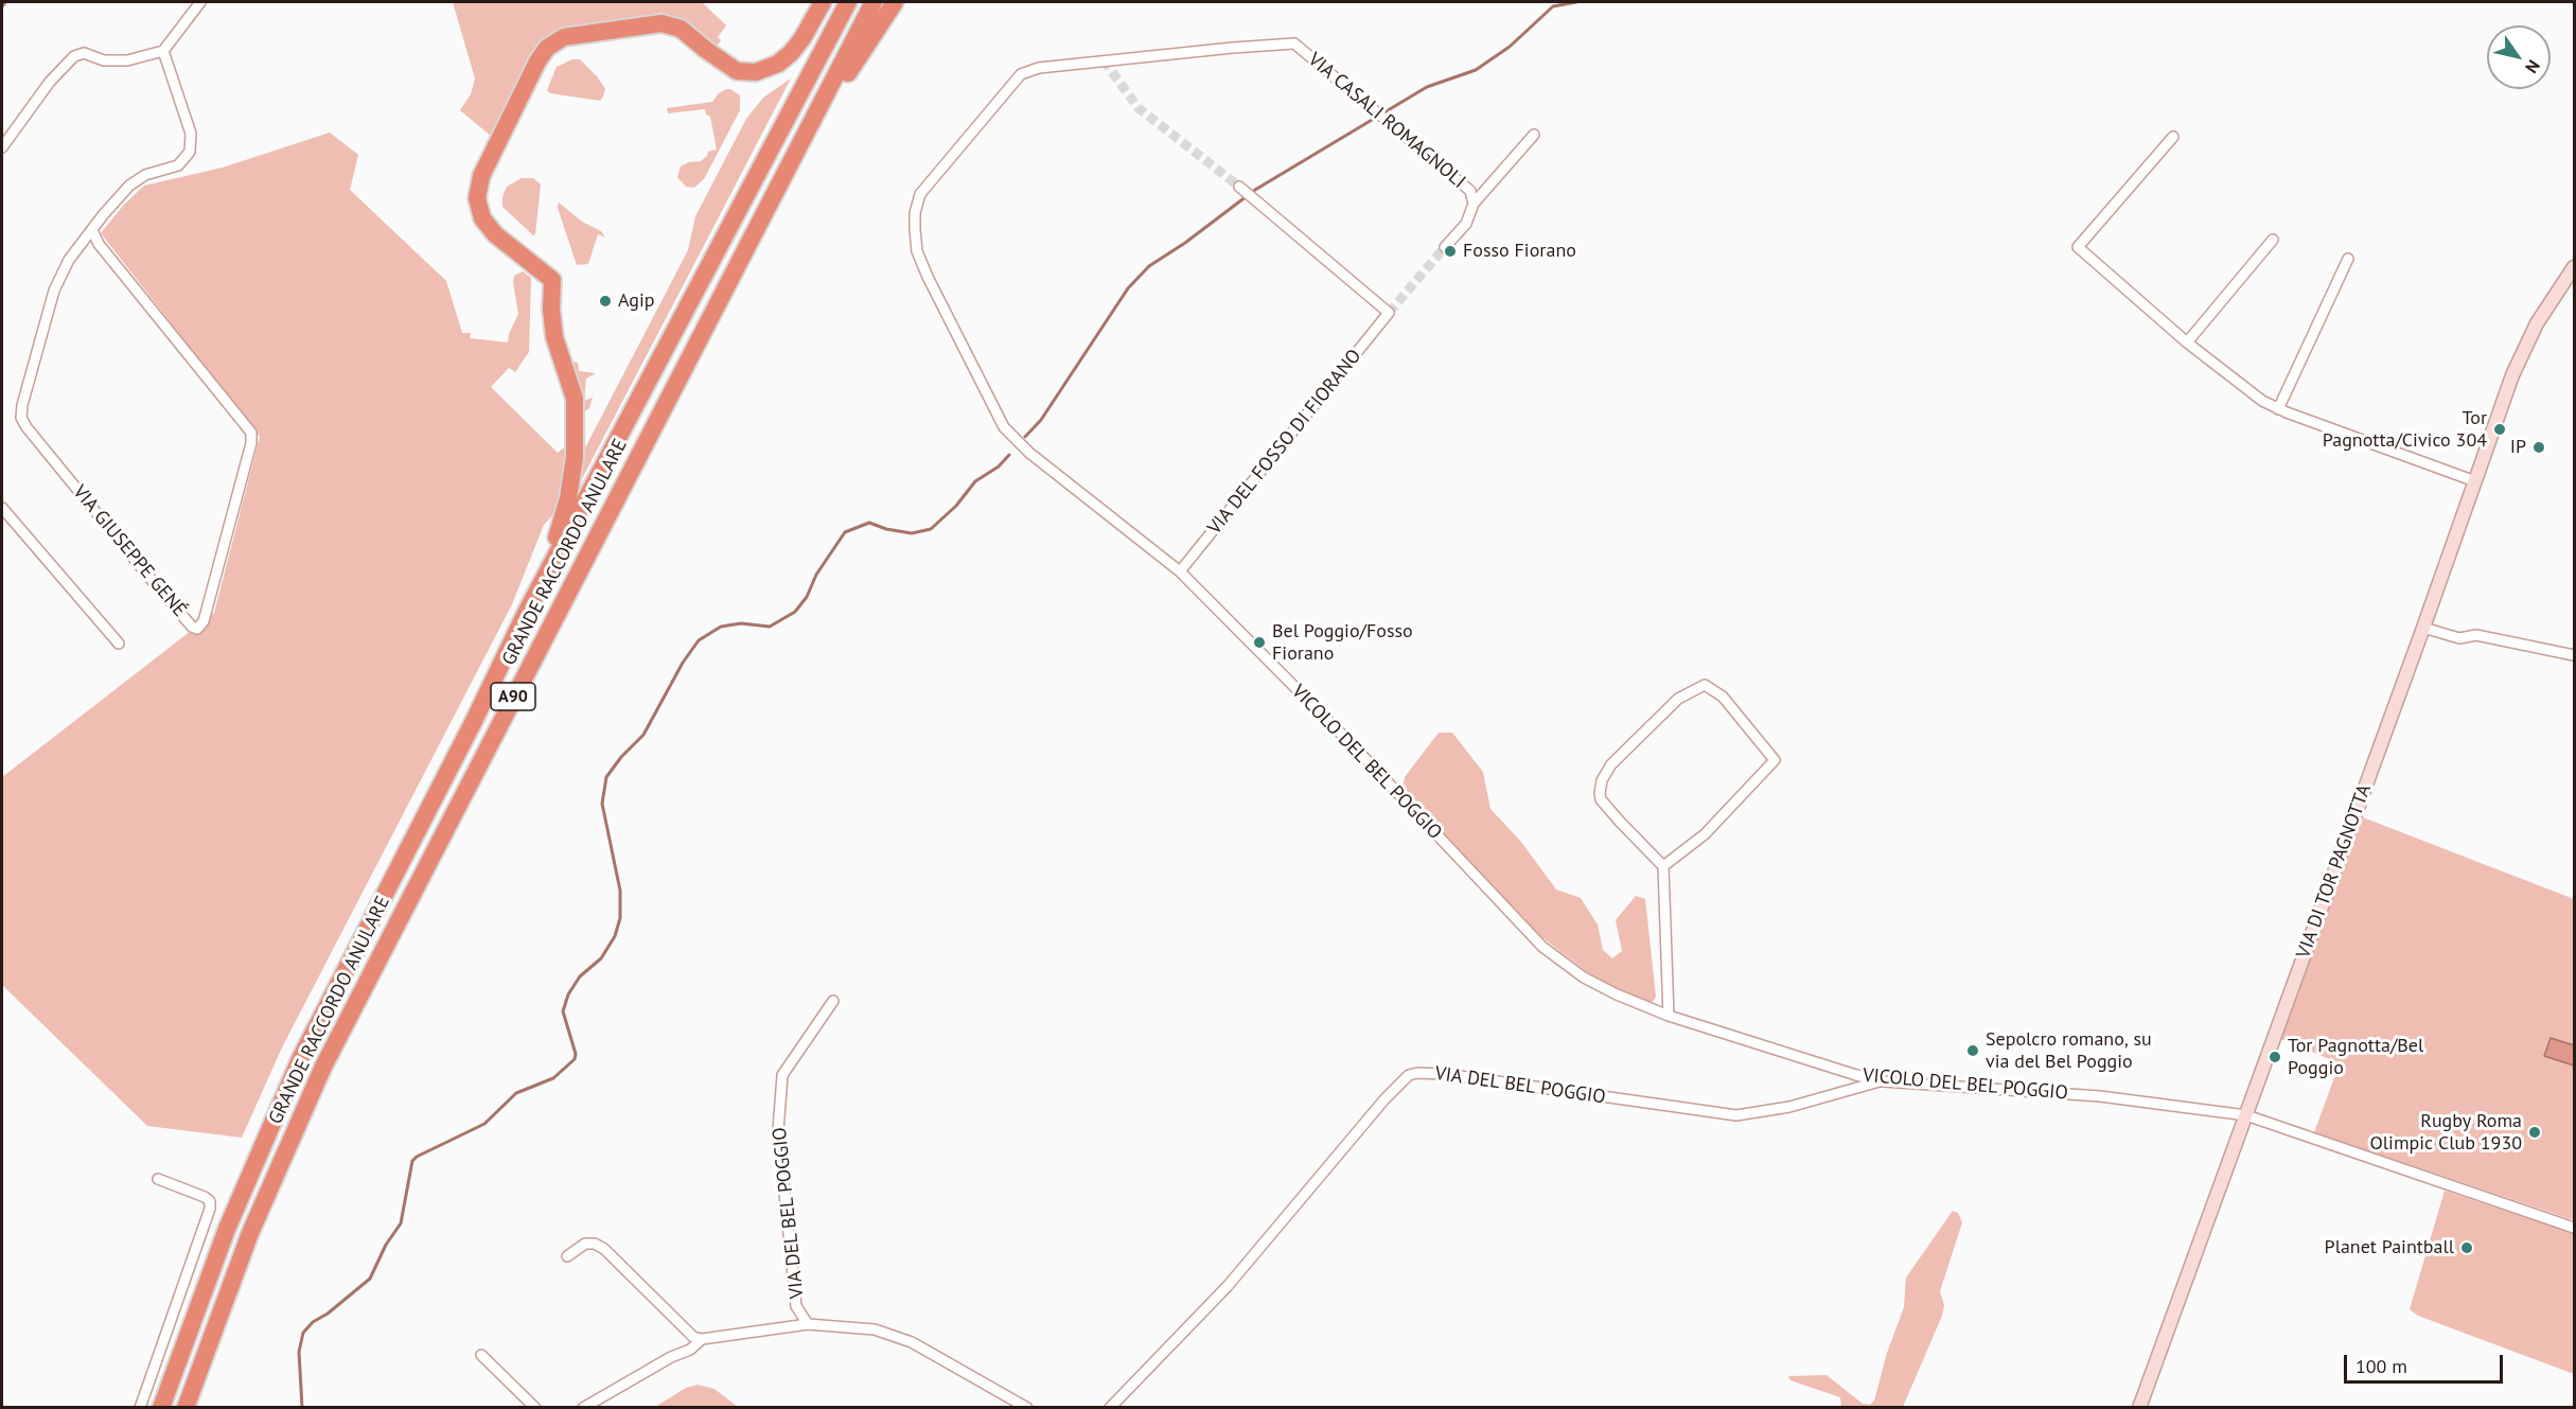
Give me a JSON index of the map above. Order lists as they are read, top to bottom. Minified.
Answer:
{"streets":{"highway":["GRANDE RACCORDO ANULARE","A90"],"street":["VIA CASALI ROMAGNOLI","VIA DEL FOSSO DI FIORANO","VIA GIUSEPPE GENÉ","VICOLO DEL BEL POGGIO","VIA DI TOR PAGNOTTA","VIA DEL BEL POGGIO"]},"crossings":[["VIA CASALI ROMAGNOLI","VICOLO DEL BEL POGGIO"],["VIA DEL FOSSO DI FIORANO","VICOLO DEL BEL POGGIO"],["VICOLO DEL BEL POGGIO","VIA DI TOR PAGNOTTA"],["VICOLO DEL BEL POGGIO","VIA DEL BEL POGGIO"]],"places":["Fosso Fiorano","Agip","Tor Pagnotta/Civico 304","IP","Bel Poggio/Fosso Fiorano","Sepolcro romano, su via del Bel Poggio","Tor Pagnotta/Bel Poggio","Rugby Roma Olimpic Club 1930","Planet Paintball"],"scale_bar":"100 m","north":"bottom right"}
